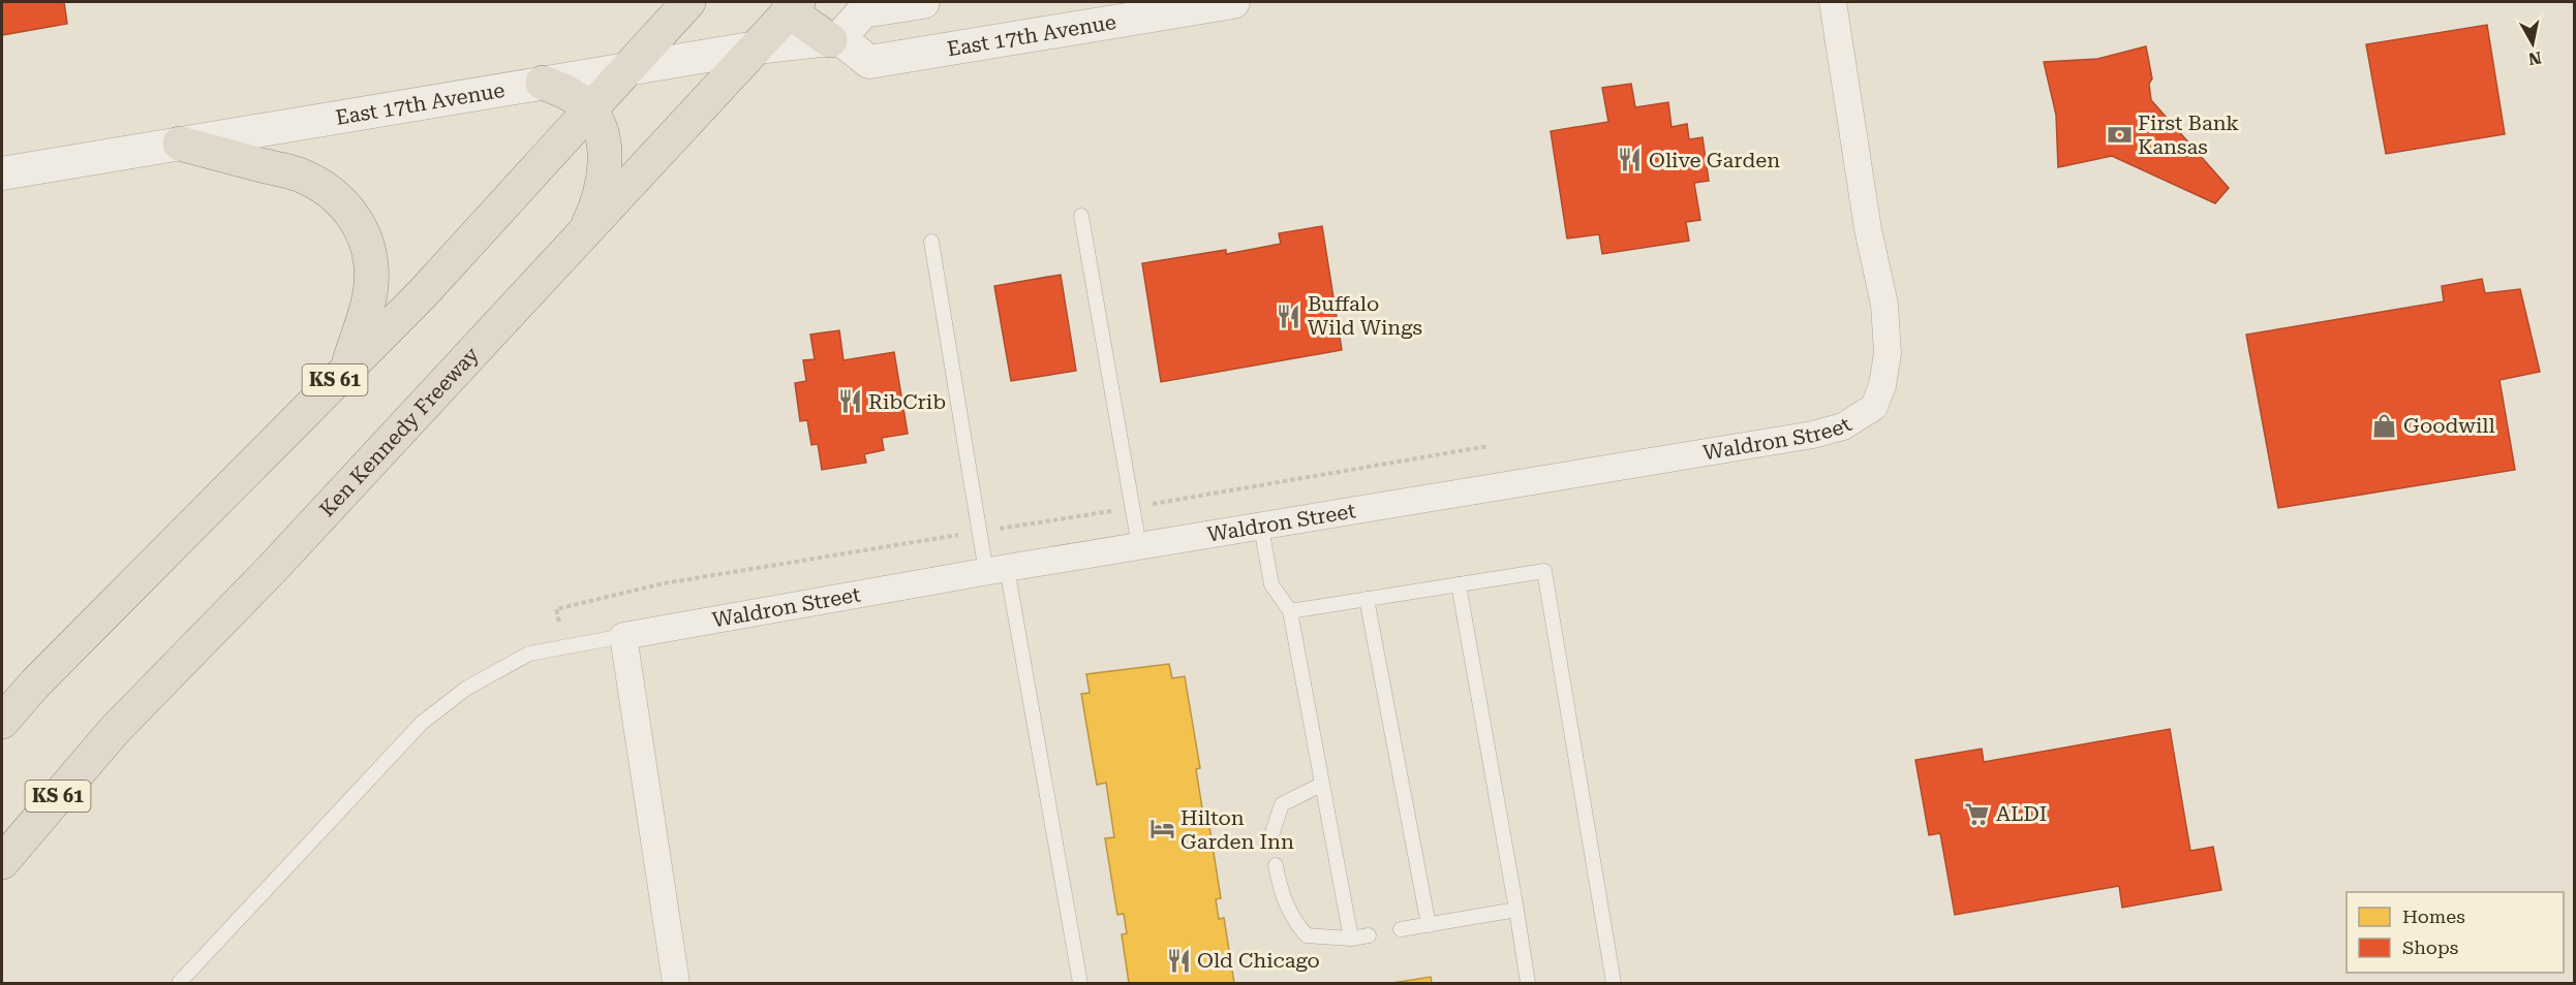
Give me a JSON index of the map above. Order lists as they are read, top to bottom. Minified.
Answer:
{"streets":{"highway":["KS 61","Ken Kennedy Freeway"],"street":["East 17th Avenue","Waldron Street"]},"crossings":[["East 17th Avenue","KS 61"],["East 17th Avenue","Ken Kennedy Freeway"]],"places":{"bank":["First Bank Kansas"],"restaurant":["Olive Garden","Buffalo Wild Wings","RibCrib","Old Chicago"],"shop":["Goodwill"],"supermarket":["ALDI"],"hotel":["Hilton Garden Inn"]},"legend":["Homes","Shops"],"north":"bottom"}
